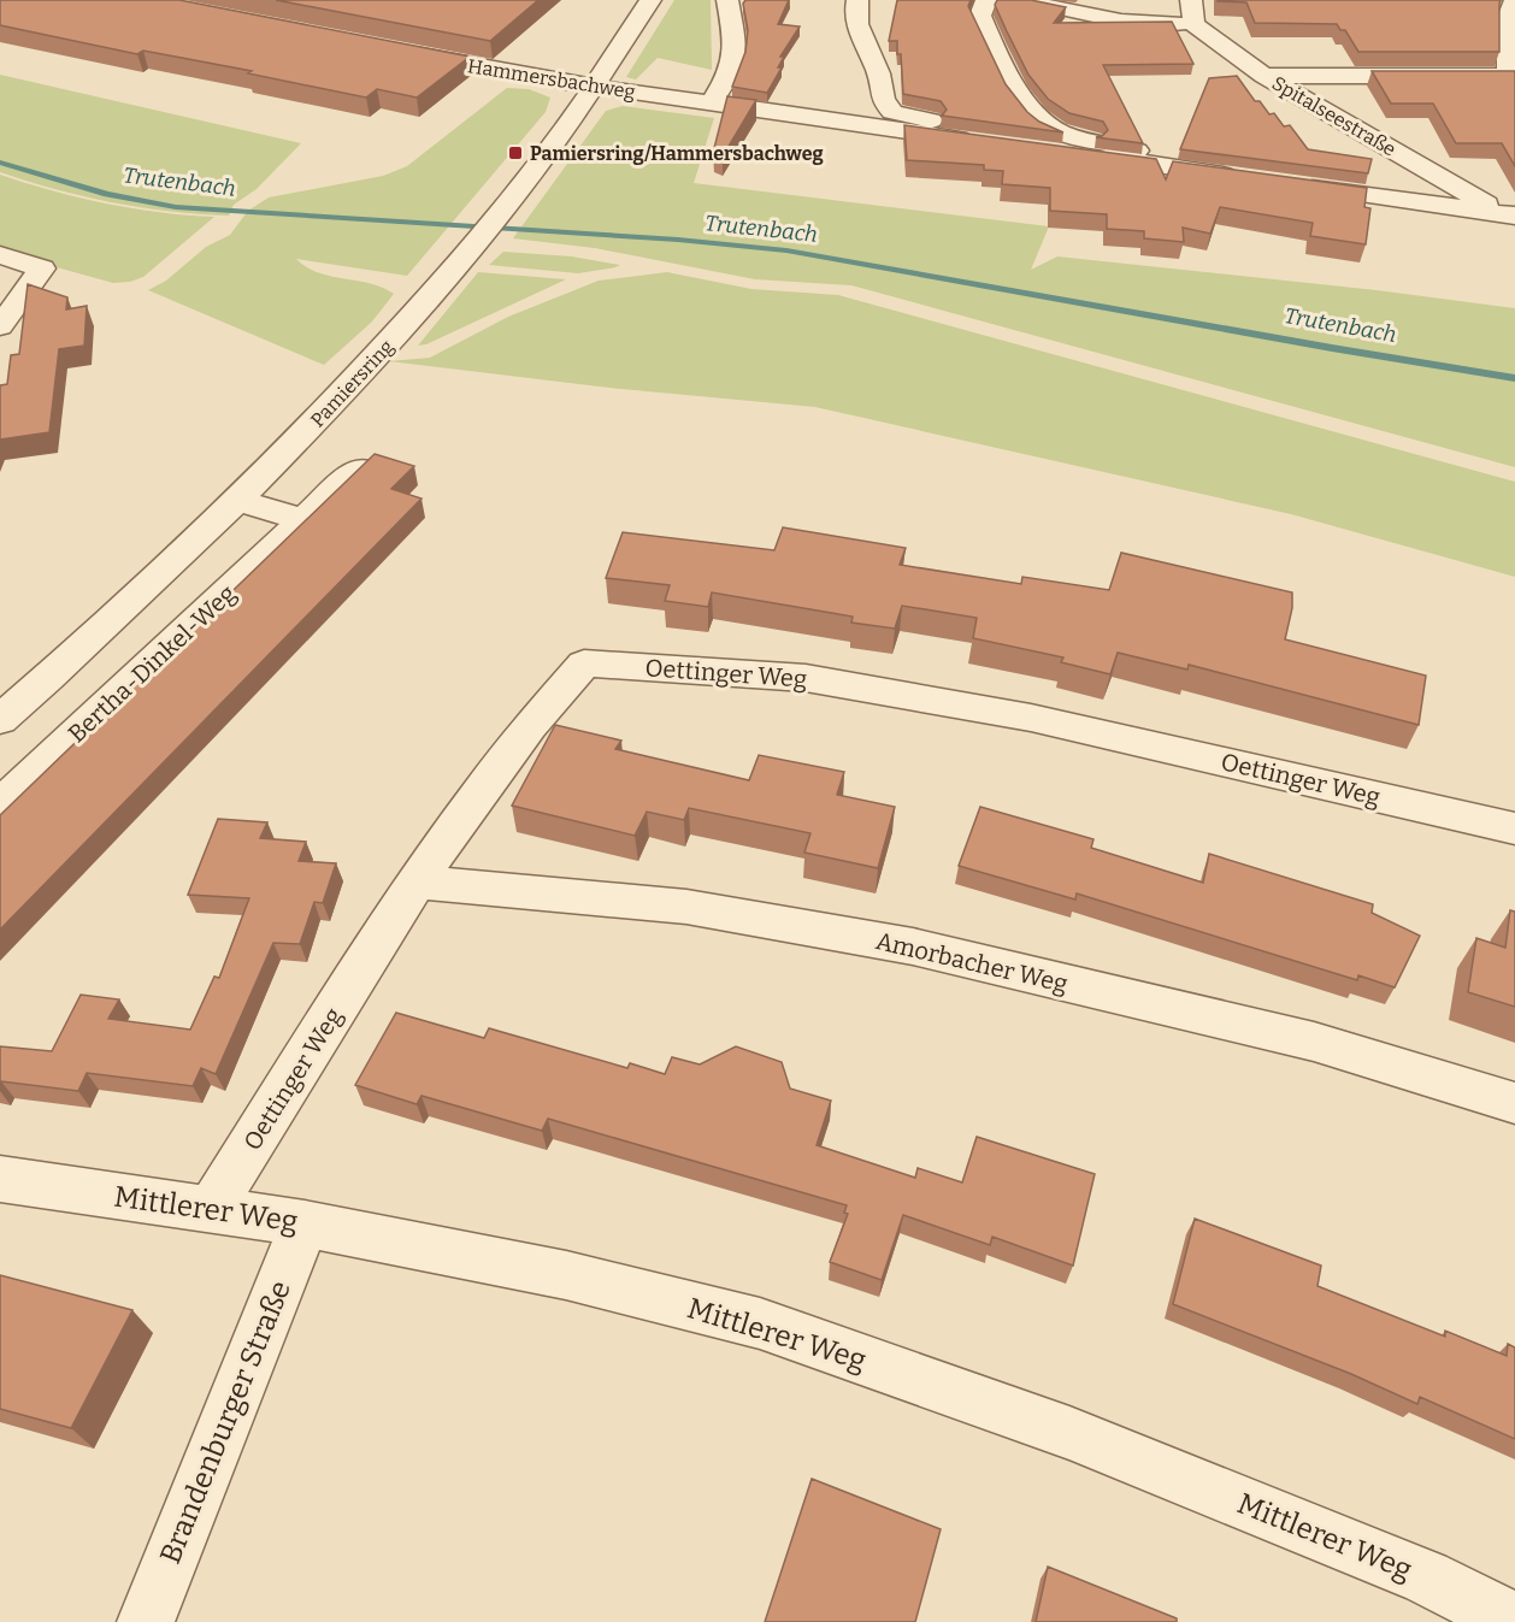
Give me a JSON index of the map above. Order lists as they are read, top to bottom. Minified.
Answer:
{"streets":{"street":["Hammersbachweg","Spitalseestraße","Pamiersring","Bertha-Dinkel-Weg","Oettinger Weg","Amorbacher Weg","Mittlerer Weg","Brandenburger Straße"]},"crossings":[["Hammersbachweg","Pamiersring"],["Oettinger Weg","Amorbacher Weg"],["Oettinger Weg","Mittlerer Weg"],["Mittlerer Weg","Brandenburger Straße"]],"water":["Trutenbach"],"places":{"transit":["Pamiersring/Hammersbachweg"]}}
